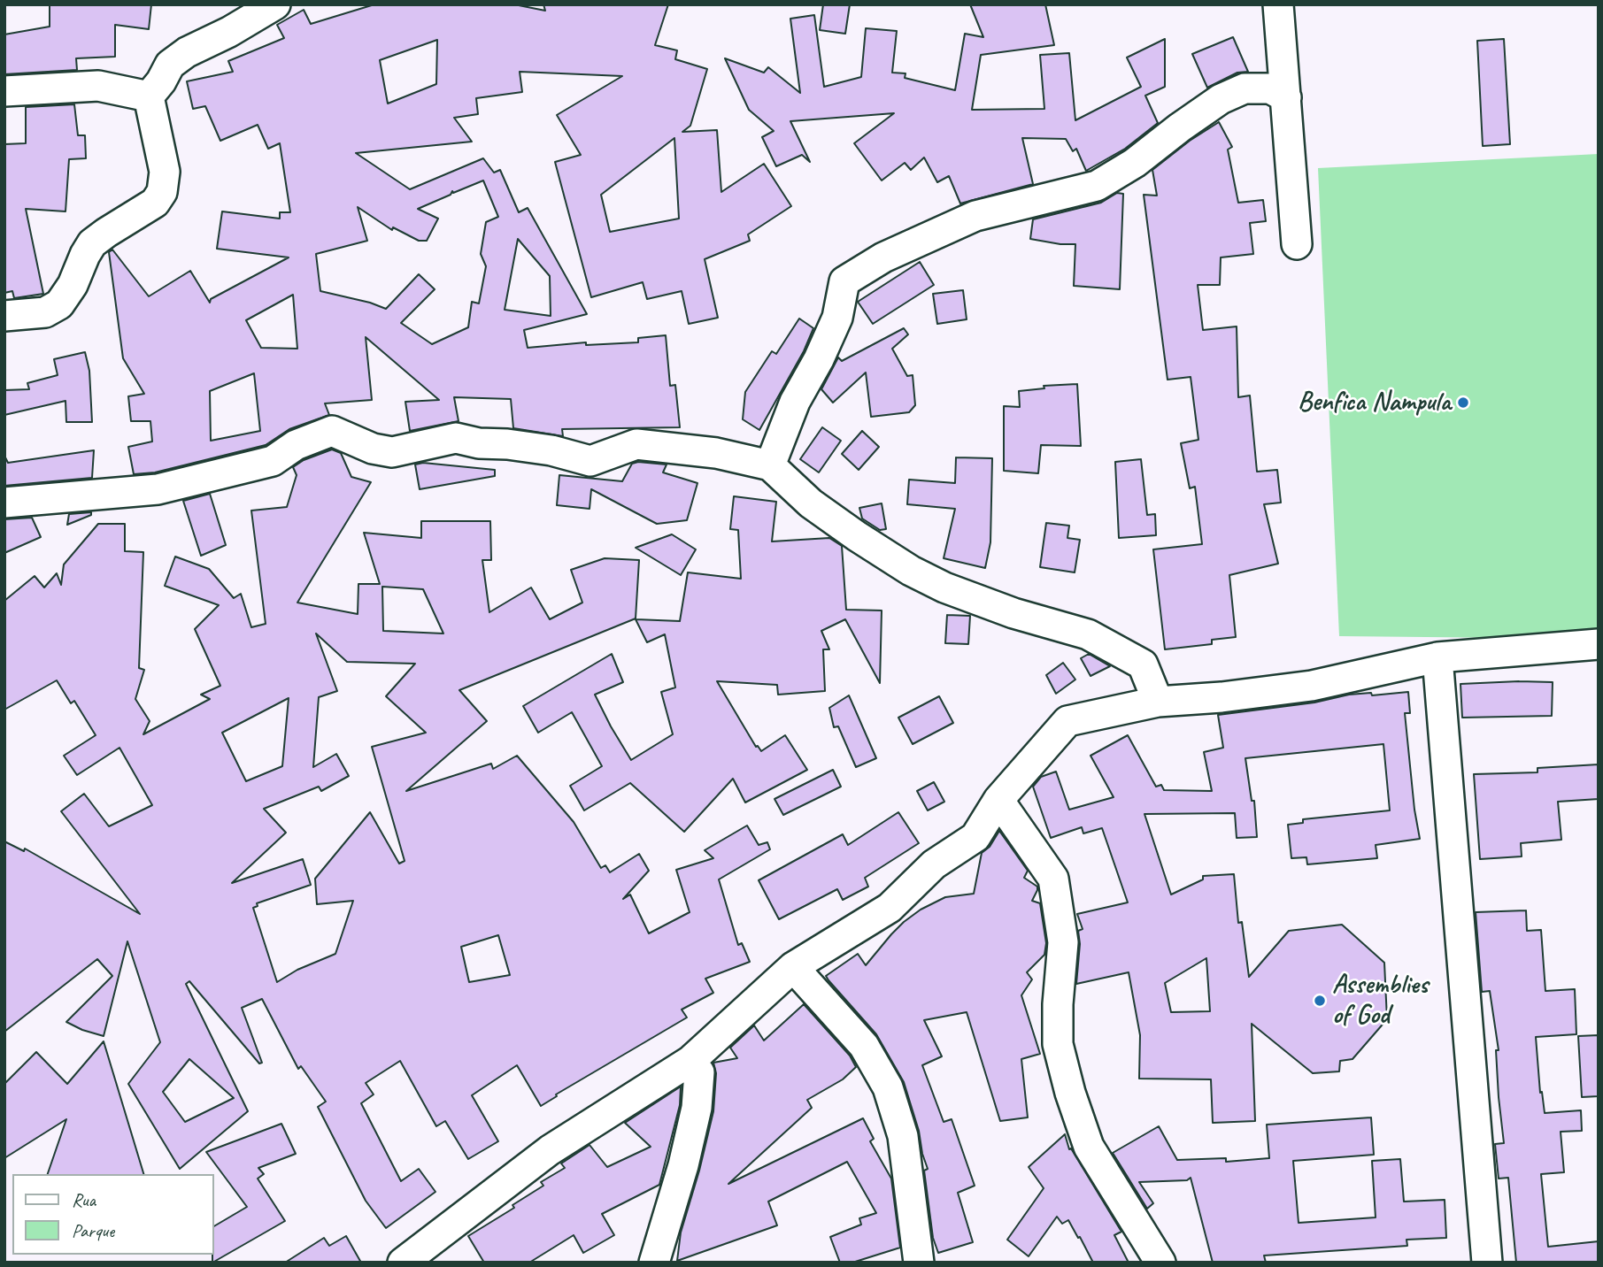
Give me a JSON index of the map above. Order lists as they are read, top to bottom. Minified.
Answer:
{"places":["Benfica Nampula","Assemblies of God"],"legend":["Rua","Parque"]}
